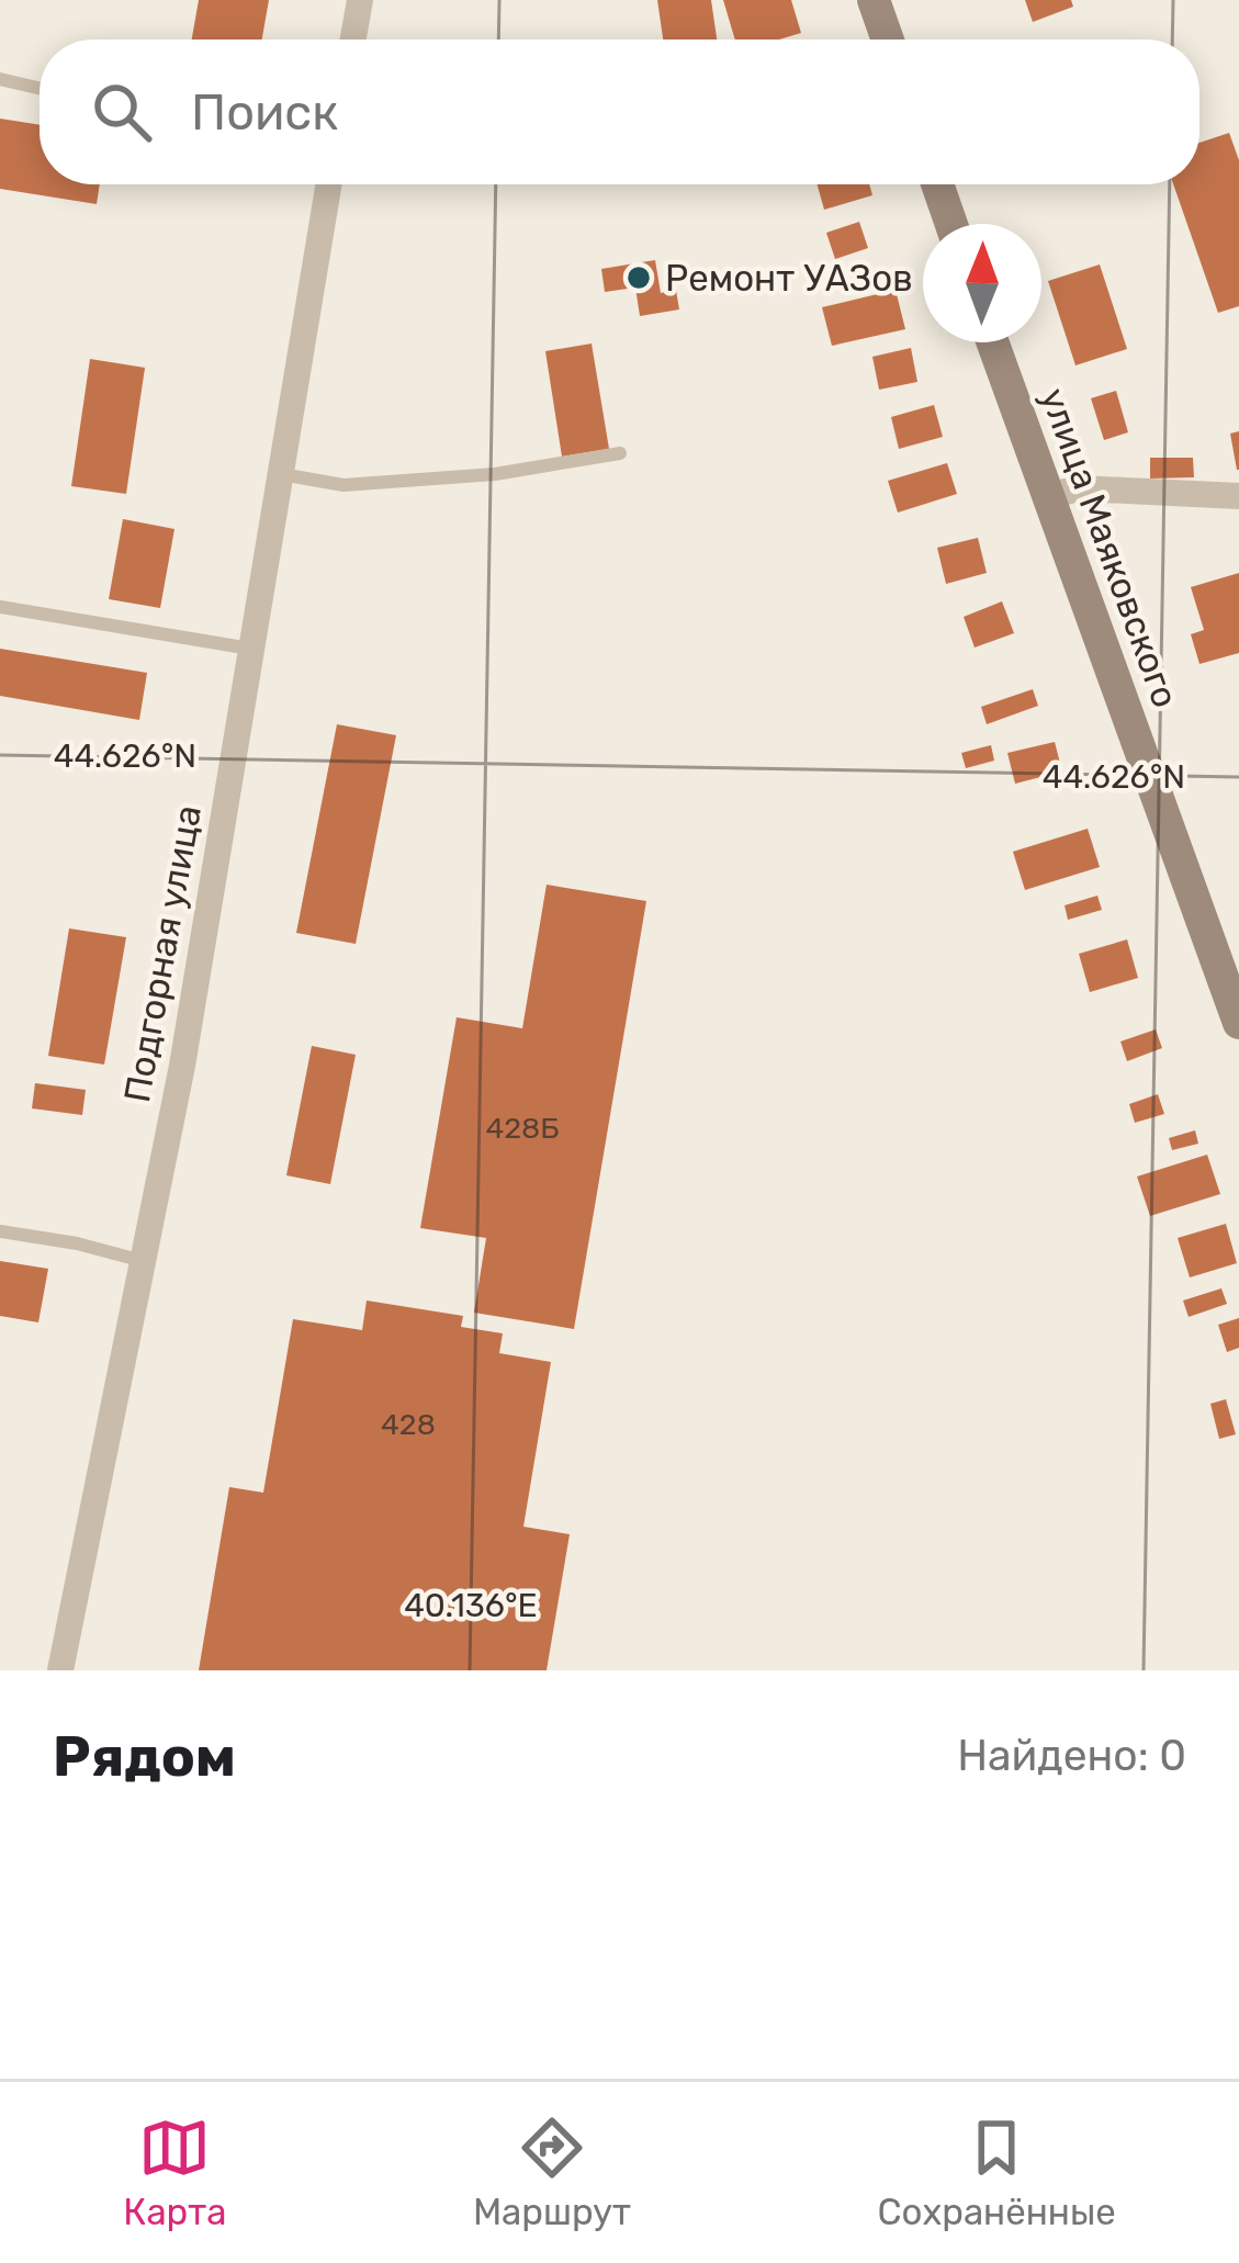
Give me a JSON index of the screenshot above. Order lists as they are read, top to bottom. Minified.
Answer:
{"streets":{"street":["улица Маяковского","Подгорная улица"]},"places":["Ремонт УАЗов"],"house_numbers":["428Б","428"],"north":"top","page":{"search":"Поиск","heading":["Рядом","Найдено: 0"],"nav":["Карта","Маршрут","Сохранённые"]},"coordinates":["44.626°N","40.136°E"]}
